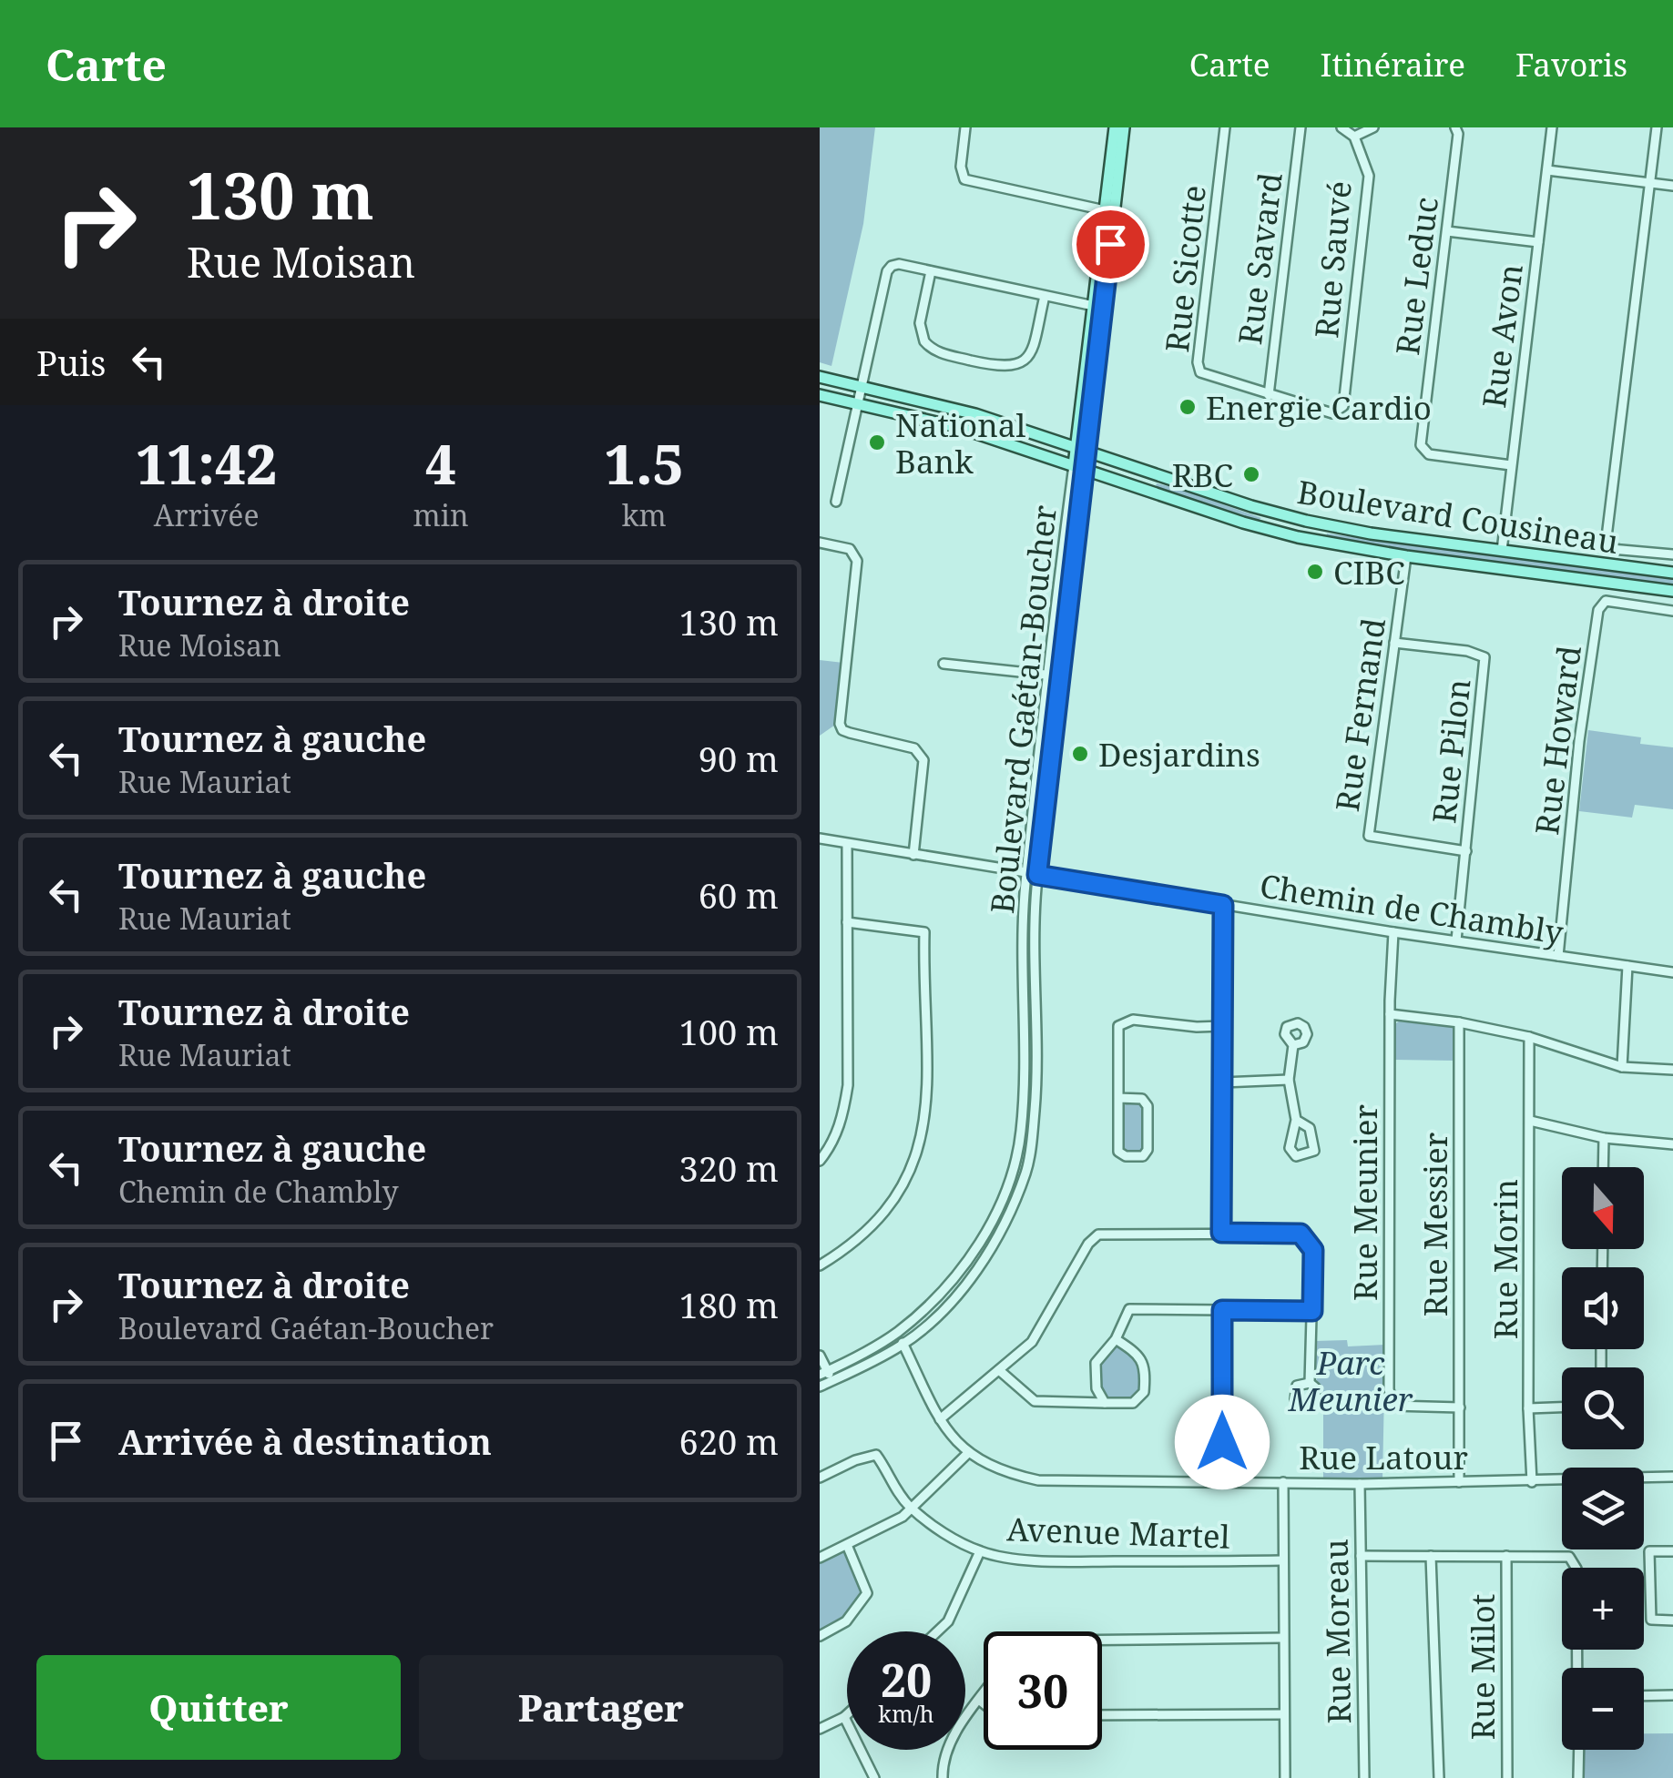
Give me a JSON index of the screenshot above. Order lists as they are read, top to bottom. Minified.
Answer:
{"streets":{"main road":["Boulevard Cousineau","Boulevard Gaétan-Boucher"],"street":["Rue Savard","Rue Sauvé","Rue Sicotte","Rue Leduc","Rue Avon","Rue Fernand","Rue Howard","Rue Pilon","Chemin de Chambly","Rue Meunier","Rue Messier","Rue Morin","Rue Latour","Avenue Martel","Rue Moreau","Rue Milot"]},"crossings":[["Rue Savard","Rue Sicotte"],["Rue Sauvé","Rue Sicotte"],["Rue Leduc","Rue Avon"],["Rue Avon","Boulevard Cousineau"],["Boulevard Cousineau","Boulevard Gaétan-Boucher"],["Boulevard Cousineau","Rue Fernand"],["Boulevard Gaétan-Boucher","Chemin de Chambly"],["Boulevard Gaétan-Boucher","Rue Latour"],["Rue Fernand","Rue Pilon"],["Rue Howard","Chemin de Chambly"],["Rue Pilon","Chemin de Chambly"],["Chemin de Chambly","Rue Meunier"],["Rue Meunier","Rue Messier"],["Rue Messier","Rue Latour"],["Rue Morin","Rue Latour"],["Rue Latour","Rue Moreau"]],"parks":["Parc Meunier"],"places":["Energie Cardio","National Bank","RBC","CIBC","Desjardins"],"north":"bottom","page":{"header":"Carte","nav":["Carte","Itinéraire","Favoris"],"turn":["130 m","Rue Moisan"],"then":"Puis","eta":["11:42","Arrivée","4","min","1.5","km"],"list":[{"name":"Tournez à droite","note":"Rue Moisan","value":"130 m"},{"name":"Tournez à gauche","note":"Rue Mauriat","value":"90 m"},{"name":"Tournez à gauche","note":"Rue Mauriat","value":"60 m"},{"name":"Tournez à droite","note":"Rue Mauriat","value":"100 m"},{"name":"Tournez à gauche","note":"Chemin de Chambly","value":"320 m"},{"name":"Tournez à droite","note":"Boulevard Gaétan-Boucher","value":"180 m"},{"name":"Arrivée à destination","value":"620 m"}],"map_buttons":["+","−"],"speed":"20 km/h","limit":"30","buttons":["Quitter","Partager"]}}
